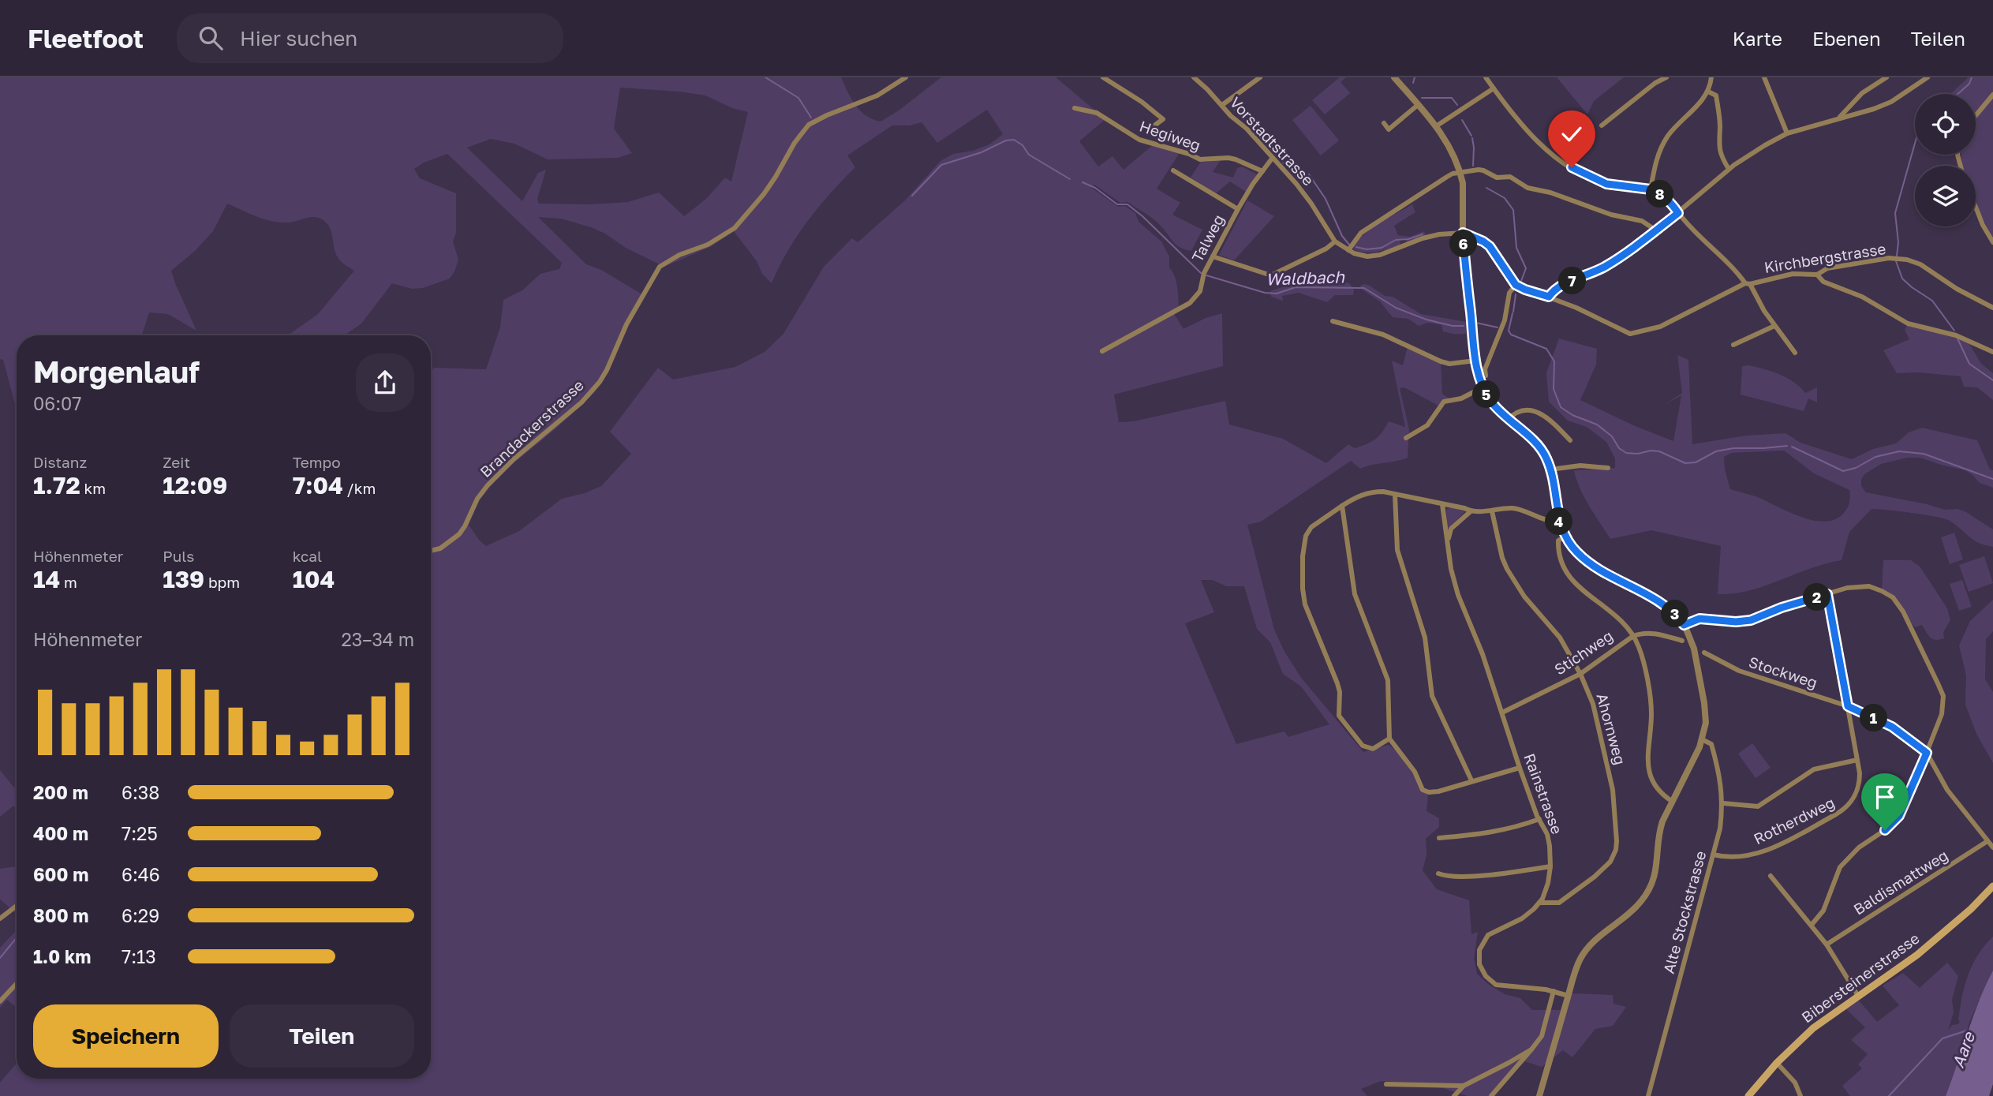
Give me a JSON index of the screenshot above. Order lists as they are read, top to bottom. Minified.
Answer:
{"streets":{"main road":["Bibersteinerstrasse"],"street":["Hegiweg","Vorstadtstrasse","Talweg","Kirchbergstrasse","Brandackerstrasse","Stichweg","Stockweg","Ahornweg","Rainstrasse","Rotherdweg","Baldismattweg","Alte Stockstrasse"]},"crossings":[["Hegiweg","Talweg"],["Vorstadtstrasse","Talweg"],["Stichweg","Ahornweg"],["Stichweg","Rainstrasse"],["Stockweg","Rotherdweg"],["Stockweg","Baldismattweg"],["Ahornweg","Rainstrasse"],["Rotherdweg","Alte Stockstrasse"]],"water":["Waldbach","Aare"],"page":{"header":"Fleetfoot","search":"Hier suchen","nav":["Karte","Ebenen","Teilen"],"pins":["8","6","7","5","4","2","3","1"],"heading":["Morgenlauf","06:07"],"stats":[["Distanz","1.72 km"],["Zeit","12:09"],["Tempo","7:04 /km"],["Höhenmeter","14 m"],["Puls","139 bpm"],["kcal","104"]],"chart":["Höhenmeter","23–34 m"],"list":[{"name":"200 m","note":"6:38"},{"name":"400 m","note":"7:25"},{"name":"600 m","note":"6:46"},{"name":"800 m","note":"6:29"},{"name":"1.0 km","note":"7:13"}],"buttons":["Speichern","Teilen"]}}
